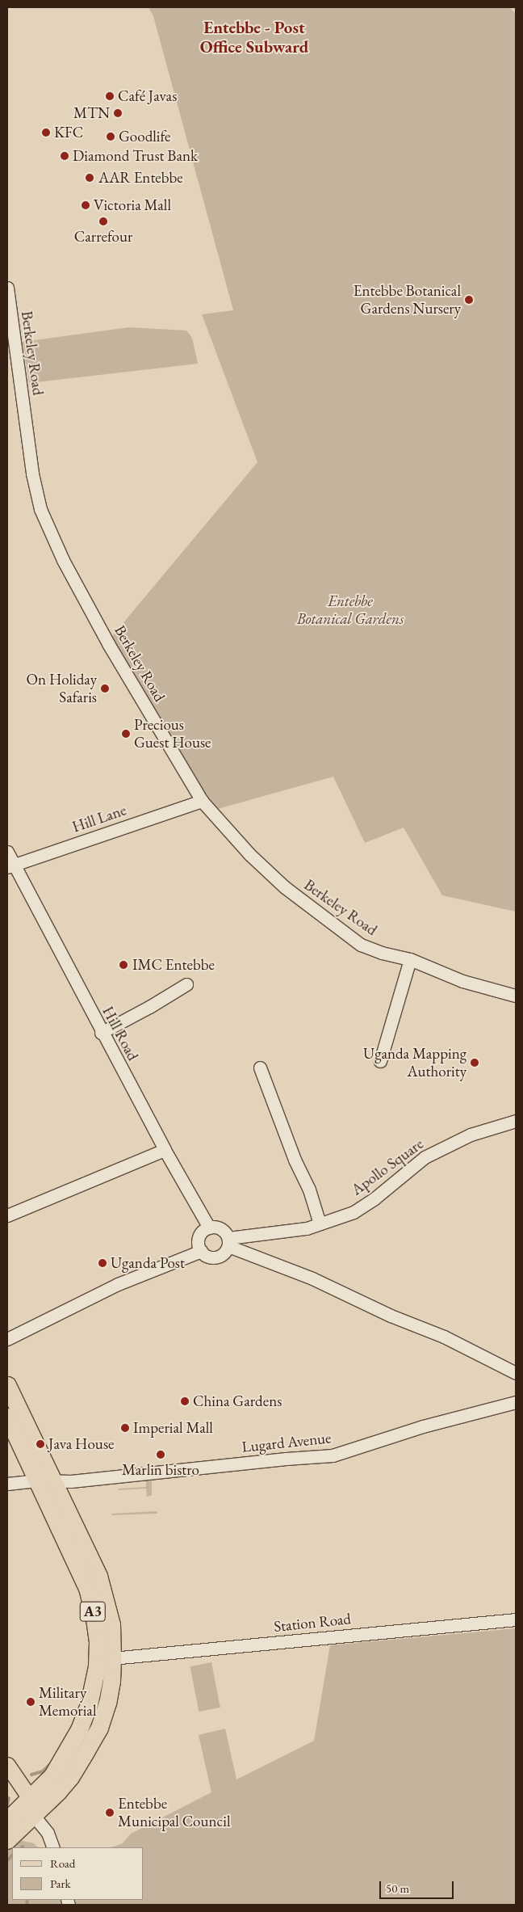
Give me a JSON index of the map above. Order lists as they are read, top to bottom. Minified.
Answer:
{"streets":{"highway":["A3"],"street":["Berkeley Road","Hill Lane","Hill Road","Apollo Square","Lugard Avenue","Station Road"]},"crossings":[["Berkeley Road","Hill Lane"],["Hill Lane","Hill Road"],["Hill Road","Apollo Square"],["Lugard Avenue","A3"],["A3","Station Road"]],"districts":["Entebbe - Post Office Subward"],"parks":["Entebbe Botanical Gardens"],"places":["Café Javas","MTN","KFC","Goodlife","Diamond Trust Bank","AAR Entebbe","Victoria Mall","Carrefour","Entebbe Botanical Gardens Nursery","On Holiday Safaris","Precious Guest House","IMC Entebbe","Uganda Mapping Authority","Uganda Post","China Gardens","Imperial Mall","Java House","Marlin bistro","Military Memorial","Entebbe Municipal Council"],"legend":["Road","Park"],"scale_bar":"50 m"}
